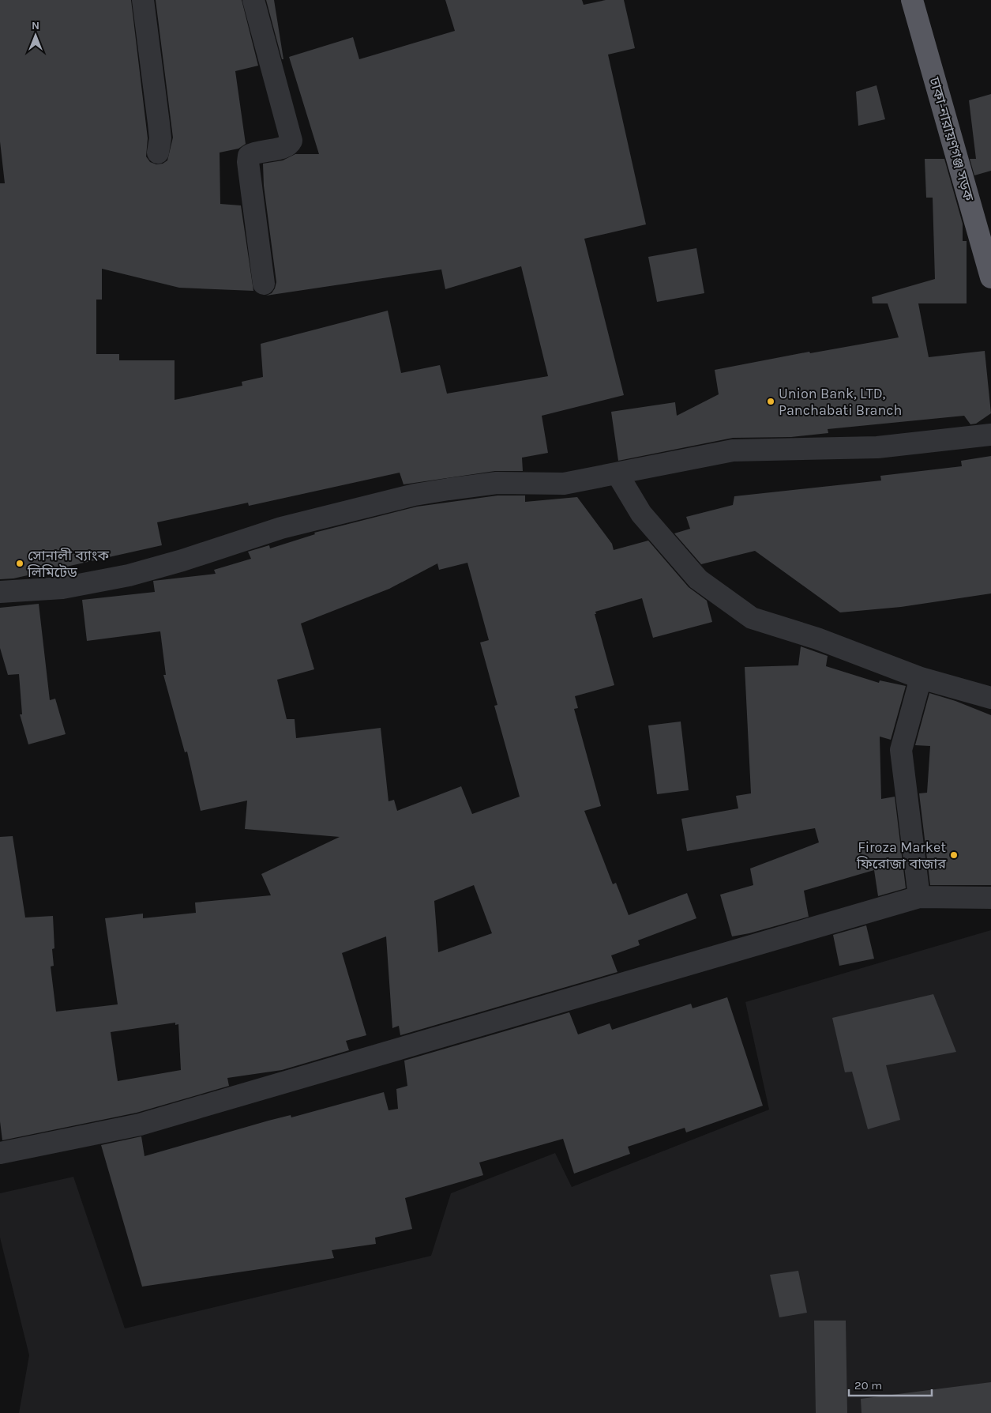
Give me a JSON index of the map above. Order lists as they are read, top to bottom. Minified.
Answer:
{"streets":{"highway":["ঢাকা-নারায়ণগঞ্জ সড়ক"]},"places":["Union Bank, LTD, Panchabati Branch","সোনালী ব্যাংক লিমিটেড","Firoza Market ফিরোজা বাজার"],"scale_bar":"20 m","north":"top"}
